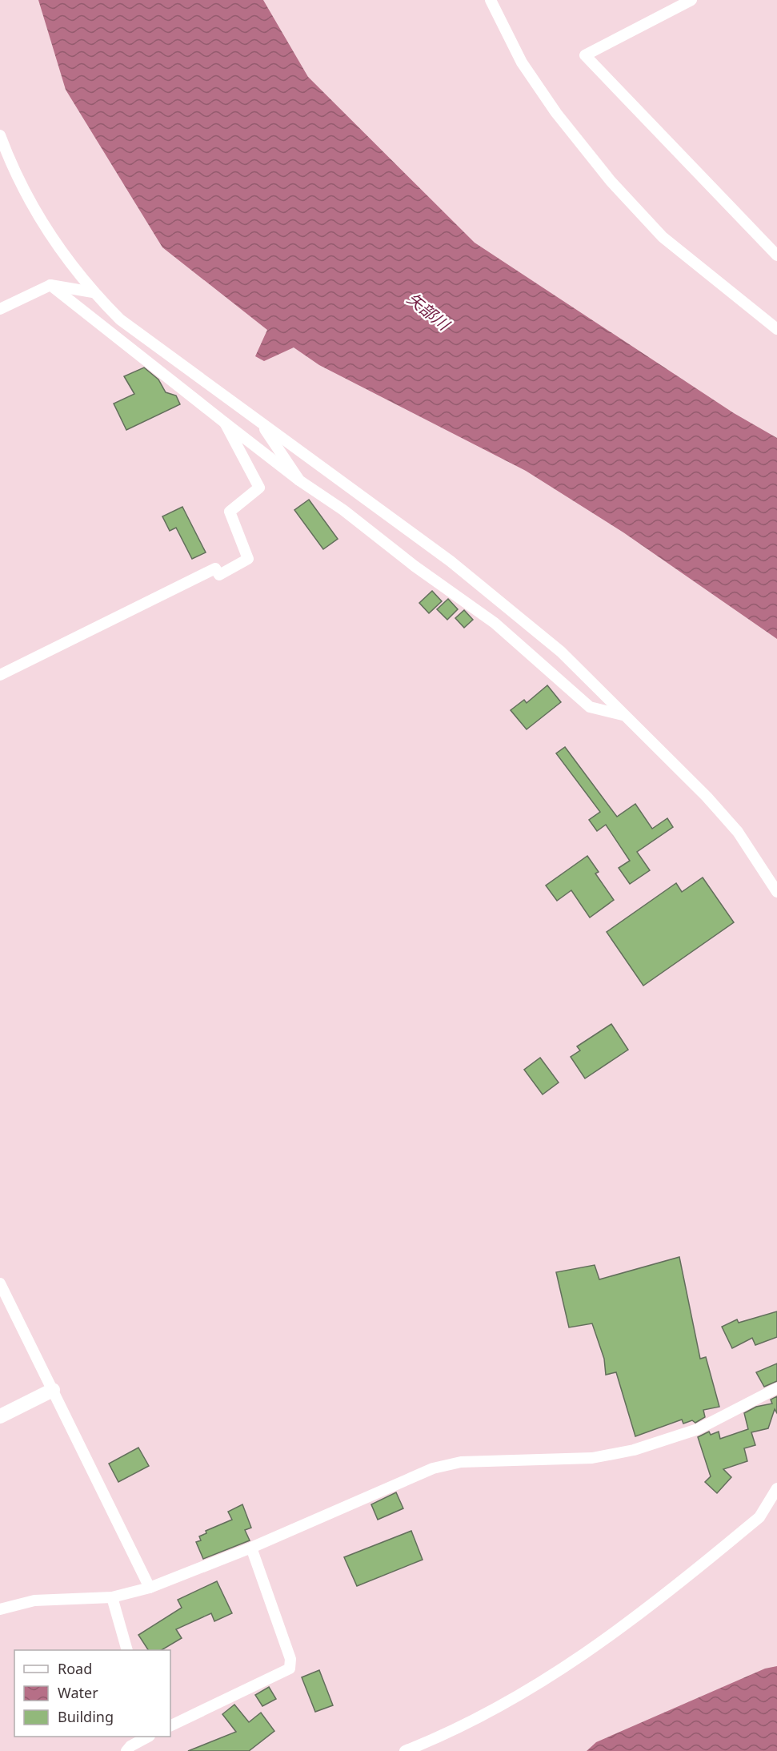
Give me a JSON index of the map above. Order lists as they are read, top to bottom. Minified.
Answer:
{"water":["矢部川"],"legend":["Road","Water","Building"]}
